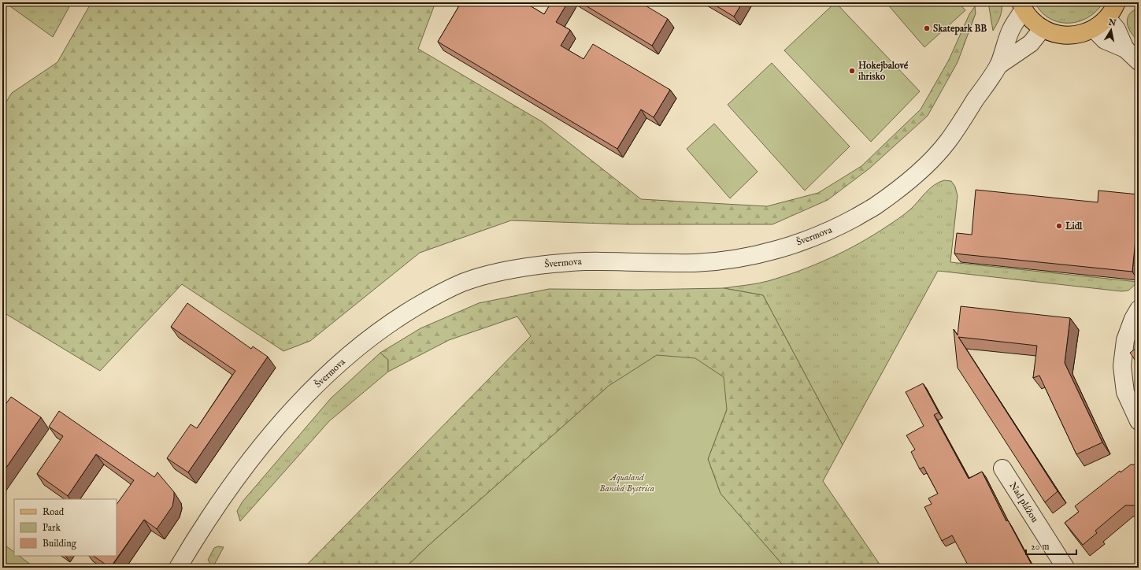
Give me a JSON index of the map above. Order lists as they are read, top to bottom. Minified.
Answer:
{"streets":{"street":["Švermova","Nad plážou"]},"parks":["Aqualand Banská Bystrica"],"places":["Skatepark BB","Hokejbalové ihrisko","Lidl"],"legend":["Road","Park","Building"],"scale_bar":"20 m","north":"top"}
